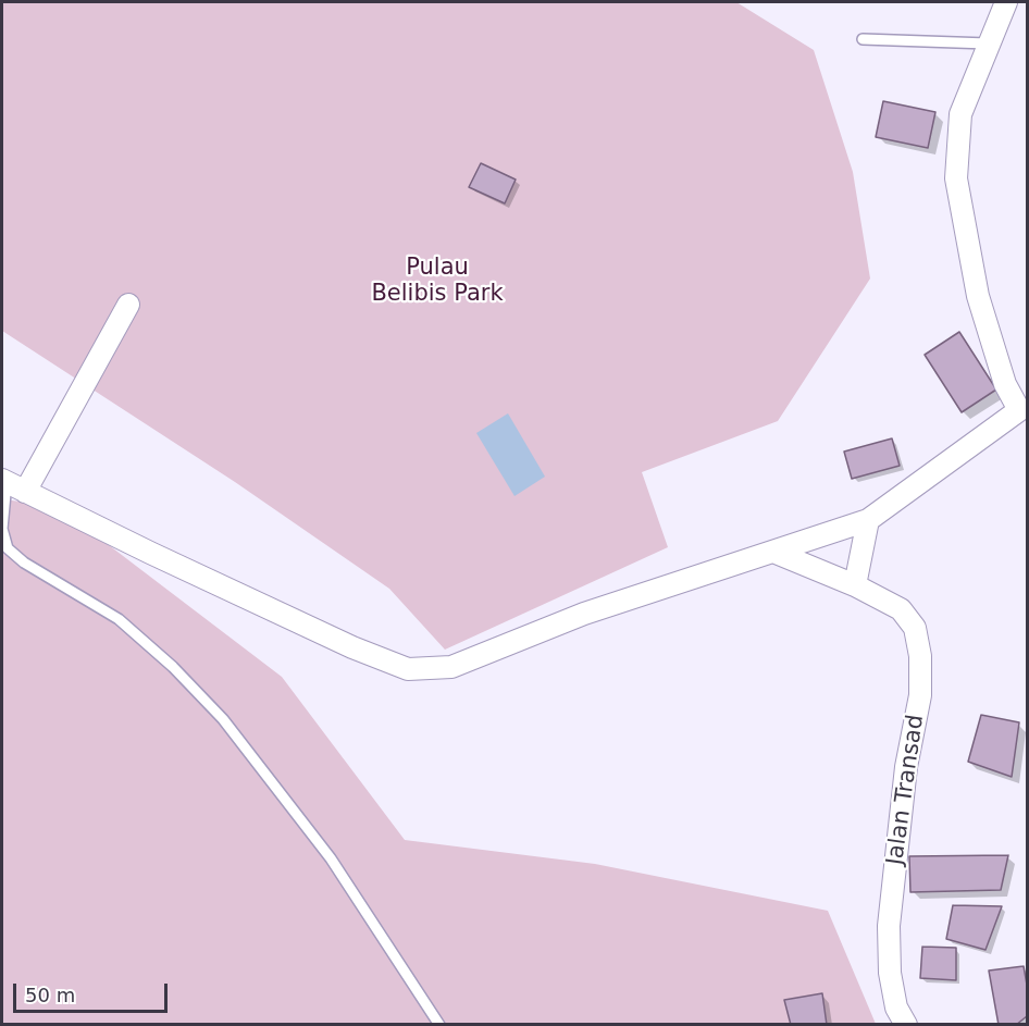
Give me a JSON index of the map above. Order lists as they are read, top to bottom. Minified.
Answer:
{"streets":{"street":["Jalan Transad"]},"parks":["Pulau Belibis Park"],"scale_bar":"50 m"}
